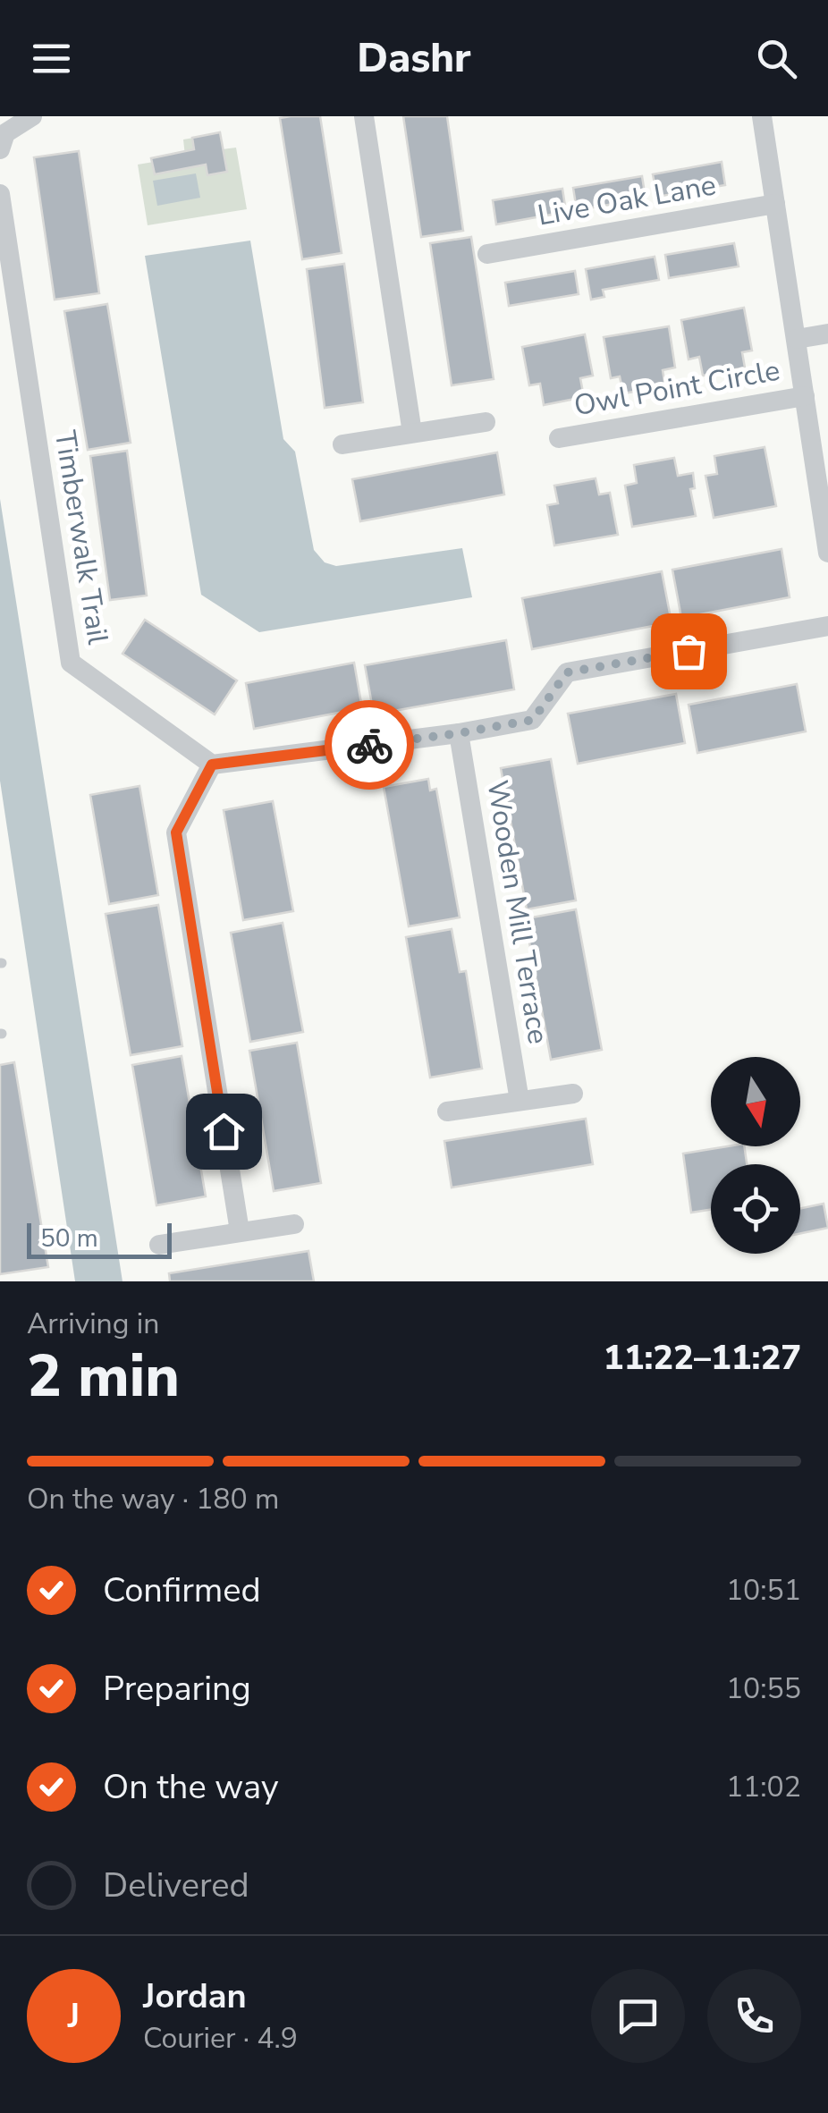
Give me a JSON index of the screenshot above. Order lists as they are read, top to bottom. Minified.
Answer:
{"streets":{"street":["Live Oak Lane","Owl Point Circle","Timberwalk Trail","Wooden Mill Terrace"]},"scale_bar":"50 m","north":"bottom","page":{"header":"Dashr","scale":"50 m","heading":["2 min","Arriving in","11:22–11:27"],"panel":["Jordan","Courier · 4.9"],"bar":"On the way · 180 m","list":[["Confirmed","10:51"],["Preparing","10:55"],["On the way","11:02"],"Delivered"],"round":"J"}}
